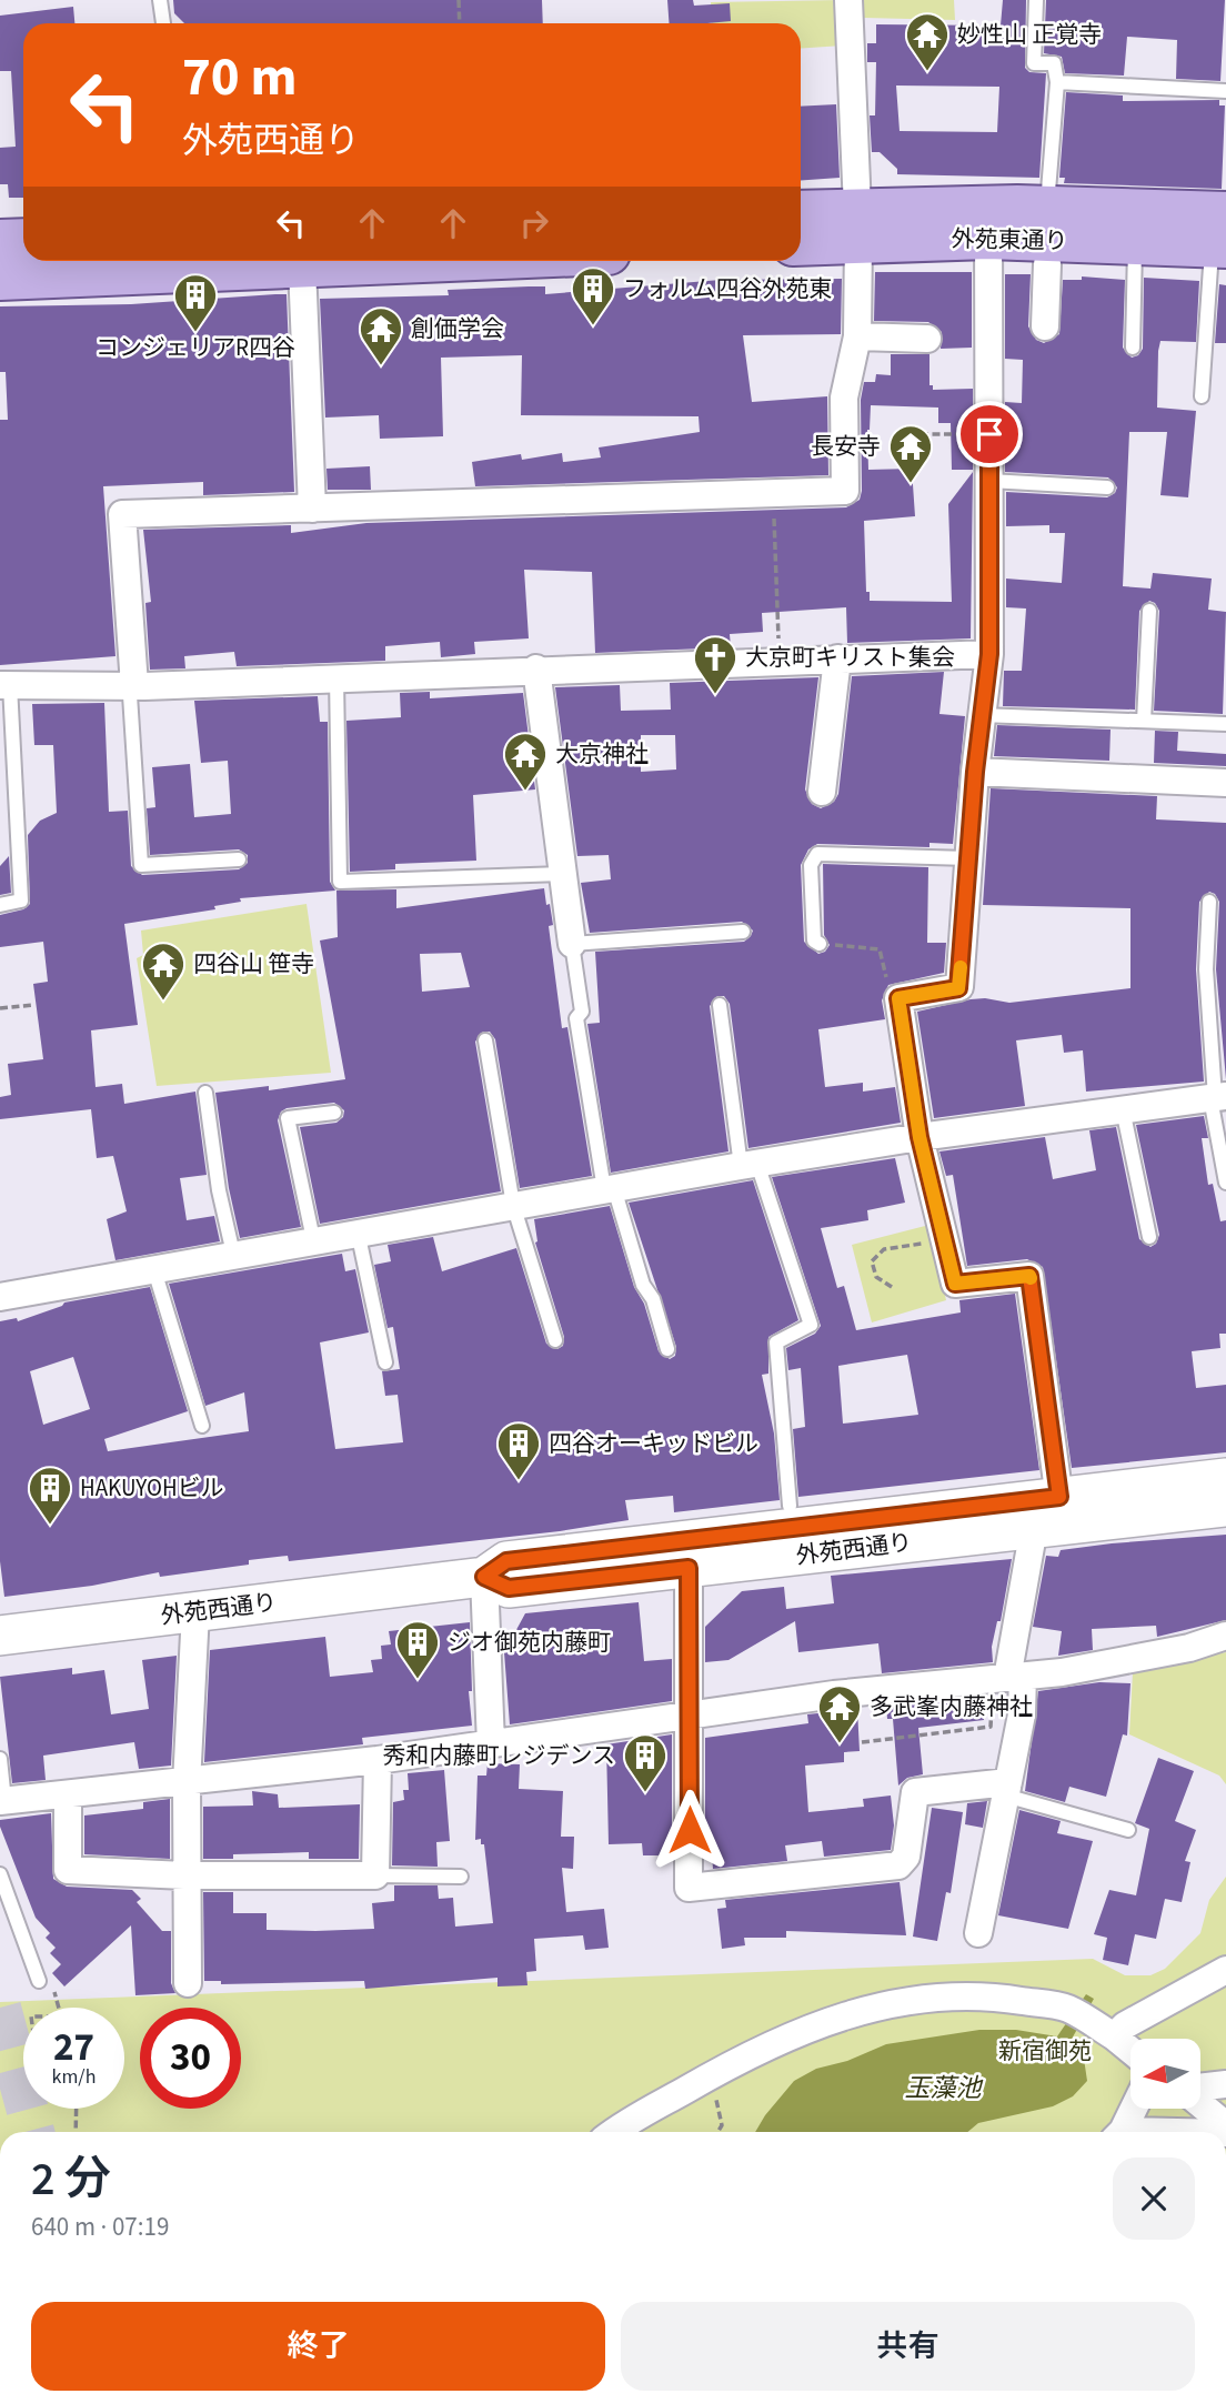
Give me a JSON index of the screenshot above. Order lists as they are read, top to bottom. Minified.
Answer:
{"streets":{"main road":["外苑東通り","外苑西通り"]},"water":["玉藻池"],"parks":["新宿御苑"],"places":{"temple":["妙性山 正覚寺","創価学会","長安寺","大京神社","四谷山 笹寺","多武峯内藤神社"],"building":["フォルム四谷外苑東","コンジェリアR四谷","四谷オーキッドビル","HAKUYOHビル","ジオ御苑内藤町","秀和内藤町レジデンス"],"church":["大京町キリスト集会"]},"north":"left","page":{"turn":["70 m","外苑西通り"],"speed":"27 km/h","limit":"30","heading":["2 分","640 m · 07:19"],"buttons":["終了","共有"]}}
